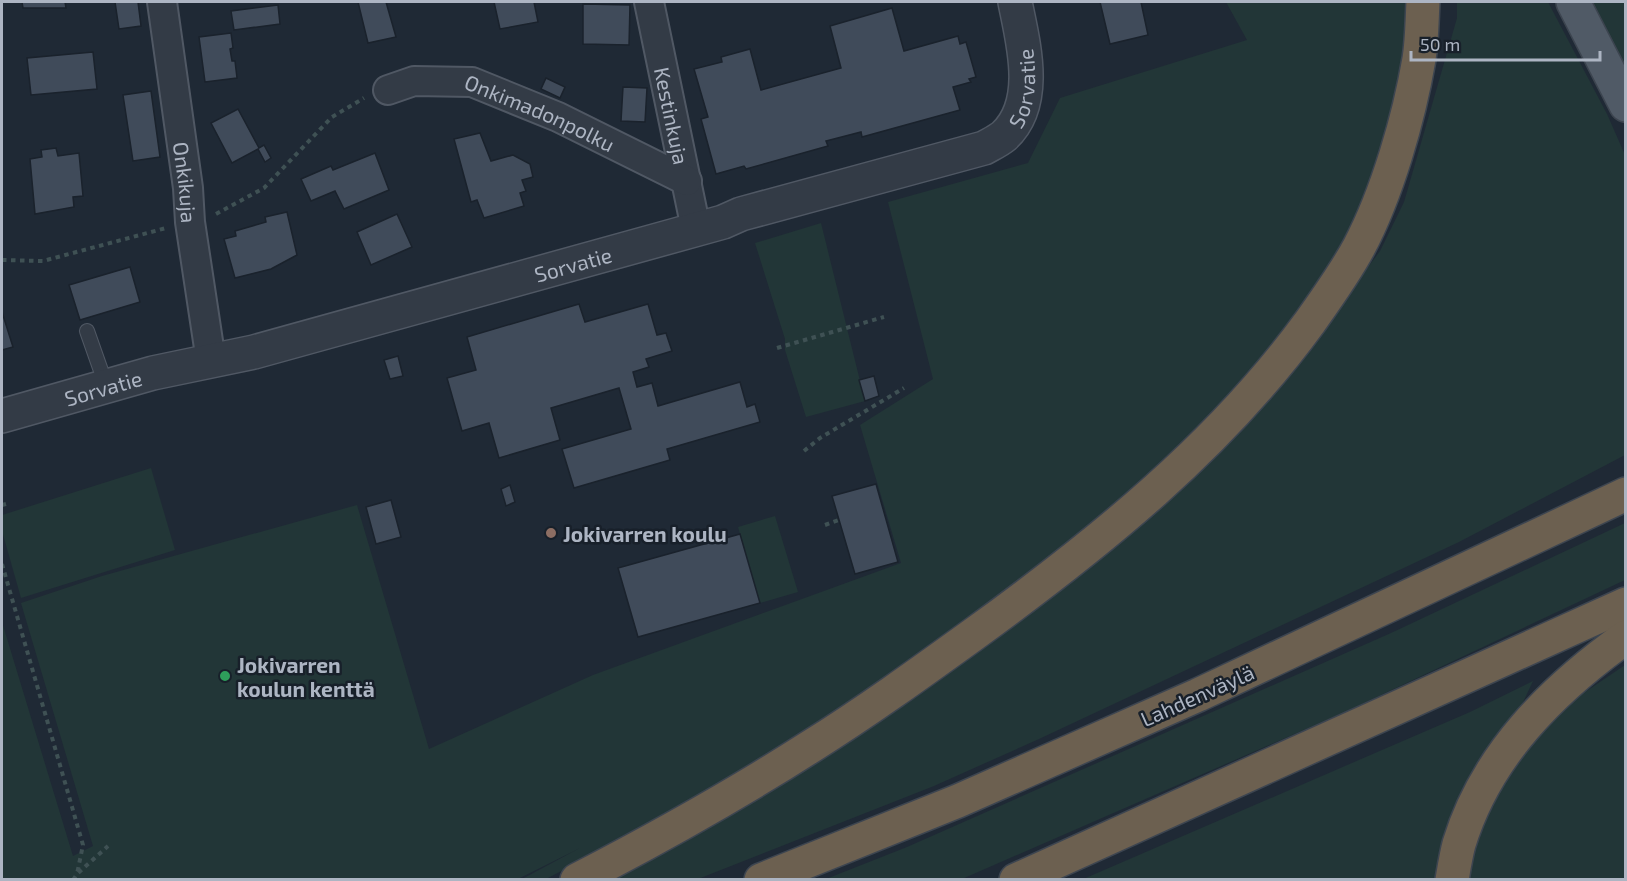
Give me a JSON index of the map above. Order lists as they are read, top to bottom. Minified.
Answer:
{"streets":{"highway":["Lahdenväylä"],"street":["Sorvatie","Kestinkuja","Onkimadonpolku","Onkikuja"]},"crossings":[["Sorvatie","Kestinkuja"],["Sorvatie","Onkikuja"],["Kestinkuja","Onkimadonpolku"]],"places":["Jokivarren koulu","Jokivarren koulun kenttä"],"scale_bar":"50 m"}
